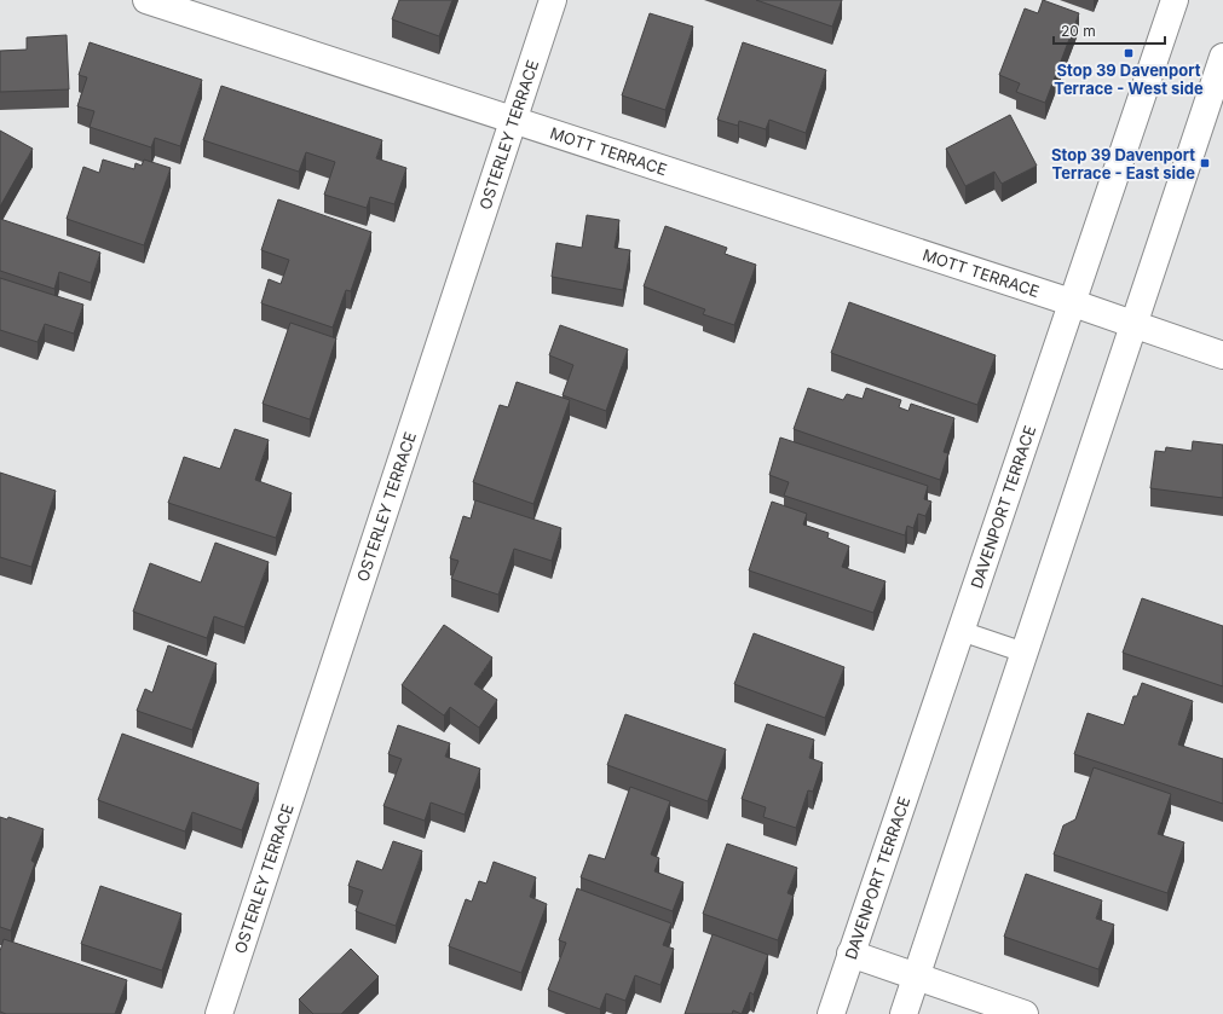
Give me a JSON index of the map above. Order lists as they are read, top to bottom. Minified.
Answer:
{"streets":{"street":["OSTERLEY TERRACE","MOTT TERRACE","DAVENPORT TERRACE"]},"crossings":[["OSTERLEY TERRACE","MOTT TERRACE"],["MOTT TERRACE","DAVENPORT TERRACE"]],"places":{"transit":["Stop 39 Davenport Terrace - West side","Stop 39 Davenport Terrace - East side"]},"scale_bar":"20 m"}
